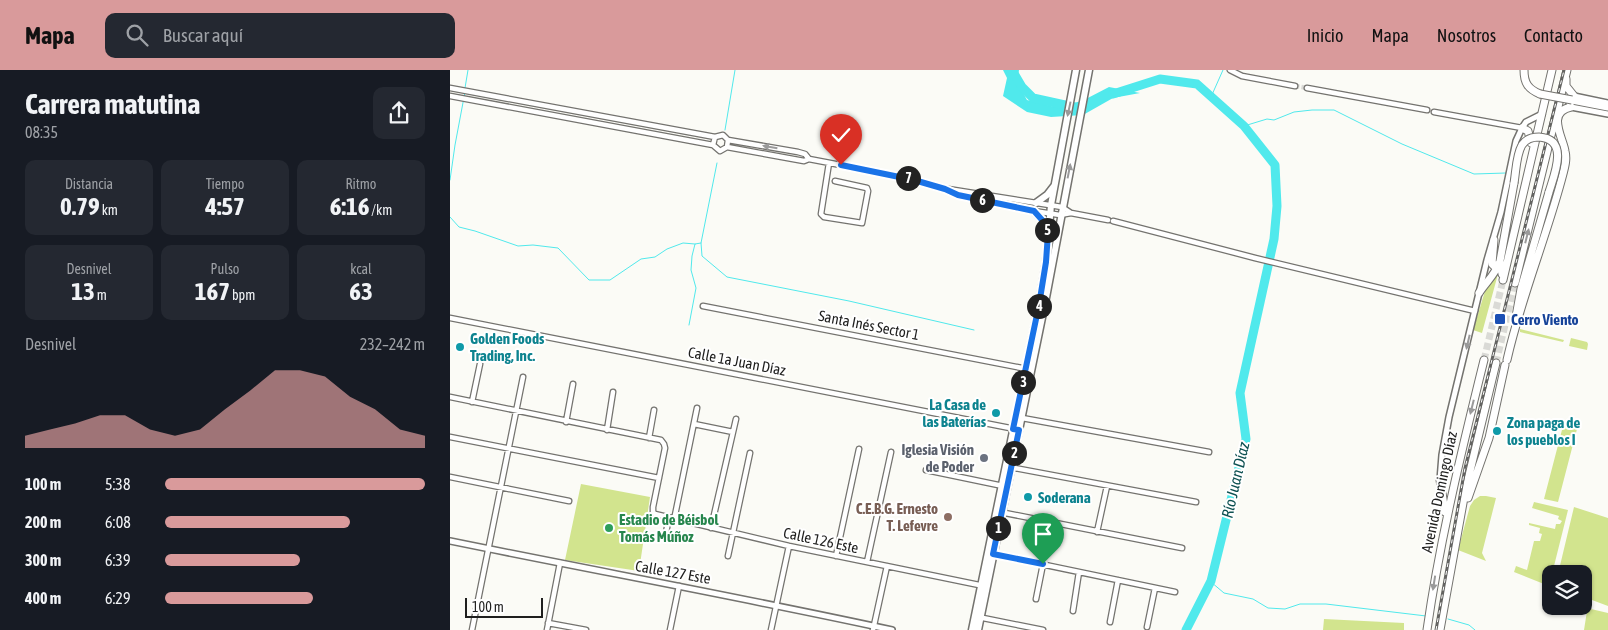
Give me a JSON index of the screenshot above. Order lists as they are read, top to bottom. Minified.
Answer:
{"streets":{"main road":["Avenida Domingo Díaz"],"street":["Santa Inés Sector 1","Calle 1a Juan Díaz","Calle 126 Este","Calle 127 Este"]},"water":["Río Juan Díaz"],"places":{"transit":["Cerro Viento"],"other":["Golden Foods Trading, Inc.","La Casa de las Baterías","Zona paga de los pueblos I","Iglesia Visión de Poder","Soderana","C.E.B.G. Ernesto T. Lefevre","Estadio de Béisbol Tomás Múñoz"]},"scale_bar":"100 m","page":{"header":"Mapa","search":"Buscar aquí","nav":["Inicio","Mapa","Nosotros","Contacto"],"heading":["Carrera matutina","08:35"],"stats":[["Distancia","0.79 km"],["Tiempo","4:57"],["Ritmo","6:16 /km"],["Desnivel","13 m"],["Pulso","167 bpm"],["kcal","63"]],"pins":["7","6","5","4","3","2","1"],"chart":["Desnivel","232–242 m"],"list":[{"name":"100 m","note":"5:38"},{"name":"200 m","note":"6:08"},{"name":"300 m","note":"6:39"},{"name":"400 m","note":"6:29"}],"scale":"100 m"}}
